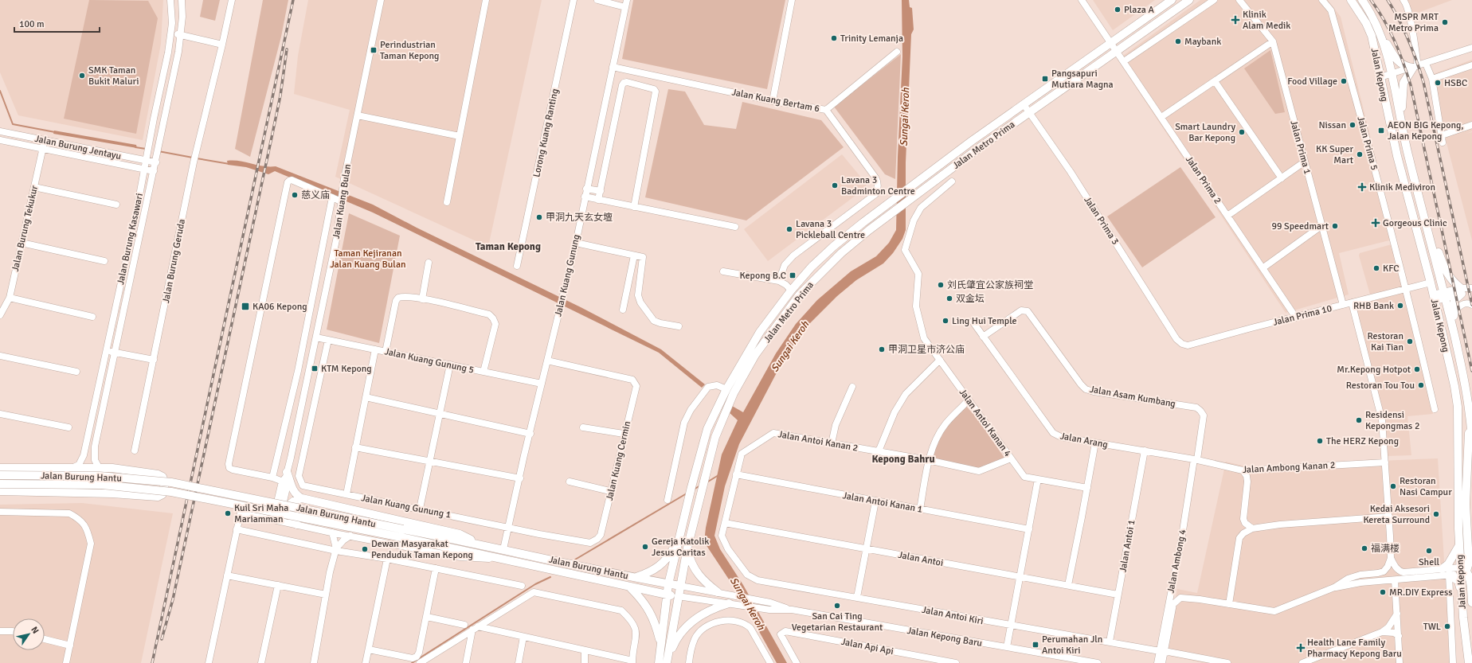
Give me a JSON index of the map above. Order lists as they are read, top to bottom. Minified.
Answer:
{"streets":{"main road":["Jalan Kepong","Jalan Metro Prima","Jalan Burung Hantu"],"street":["Jalan Kuang Bertam 6","Lorong Kuang Ranting","Jalan Prima 5","Jalan Burung Jentayu","Jalan Prima 1","Jalan Prima 2","Jalan Kuang Bulan","Jalan Prima 3","Jalan Burung Tekukur","Jalan Burung Kasawari","Jalan Burung Geruda","Jalan Kuang Gunung","Jalan Prima 10","Jalan Kuang Gunung 5","Jalan Asam Kumbang","Jalan Antoi Kanan 4","Jalan Arang","Jalan Antoi Kanan 2","Jalan Kuang Cermin","Jalan Ambong Kanan 2","Jalan Antoi Kanan 1","Jalan Kuang Gunung 1","Jalan Antoi 1","Jalan Antoi","Jalan Ambong 4","Jalan Antoi Kiri","Jalan Kepong Baru","Jalan Api Api"]},"crossings":[["Jalan Kepong","Jalan Prima 10"],["Jalan Kuang Bertam 6","Jalan Kuang Gunung"],["Jalan Prima 5","Jalan Prima 10"],["Jalan Metro Prima","Jalan Prima 2"],["Jalan Metro Prima","Jalan Prima 3"],["Jalan Metro Prima","Jalan Burung Hantu"],["Jalan Metro Prima","Jalan Kepong Baru"],["Jalan Burung Jentayu","Jalan Burung Tekukur"],["Jalan Burung Jentayu","Jalan Burung Kasawari"],["Jalan Prima 1","Jalan Prima 10"],["Jalan Prima 2","Jalan Prima 10"],["Jalan Kuang Bulan","Jalan Kuang Gunung 5"],["Jalan Prima 3","Jalan Prima 10"],["Jalan Kuang Gunung","Jalan Kuang Gunung 5"],["Jalan Kuang Gunung","Jalan Kuang Cermin"],["Jalan Kuang Gunung","Jalan Burung Hantu"],["Jalan Kuang Gunung","Jalan Kuang Gunung 1"],["Jalan Kuang Gunung 5","Jalan Kuang Gunung 1"],["Jalan Asam Kumbang","Jalan Arang"],["Jalan Asam Kumbang","Jalan Ambong Kanan 2"],["Jalan Asam Kumbang","Jalan Ambong 4"],["Jalan Antoi Kanan 4","Jalan Antoi Kanan 2"],["Jalan Arang","Jalan Ambong Kanan 2"],["Jalan Arang","Jalan Antoi 1"],["Jalan Arang","Jalan Ambong 4"],["Jalan Antoi Kanan 2","Jalan Antoi Kanan 1"],["Jalan Kuang Cermin","Jalan Kuang Gunung 1"],["Jalan Ambong Kanan 2","Jalan Ambong 4"],["Jalan Burung Hantu","Jalan Kepong Baru"],["Jalan Antoi 1","Jalan Antoi"],["Jalan Antoi 1","Jalan Antoi Kiri"],["Jalan Antoi","Jalan Antoi Kiri"],["Jalan Ambong 4","Jalan Antoi Kiri"]],"districts":["Taman Kepong","Kepong Bahru"],"water":["Sungai Keroh"],"parks":["Taman Kejiranan Jalan Kuang Bulan"],"places":{"other":["Plaza A","MSPR MRT Metro Prima","Trinity Lemanja","Maybank","SMK Taman Bukit Maluri","Food Village","HSBC","Nissan","Smart Laundry Bar Kepong","KK Super Mart","Lavana 3 Badminton Centre","慈义庙","甲洞九天玄女壇","99 Speedmart","Lavana 3 Pickleball Centre","KFC","刘氏肇宜公家族祠堂","双金坛","RHB Bank","Ling Hui Temple","Restoran Kai Tian","甲洞卫星市济公庙","Mr.Kepong Hotpot","Restoran Tou Tou","Residensi Kepongmas 2","The HERZ Kepong","Restoran Nasi Campur","Kuil Sri Maha Mariamman","Kedai Aksesori Kereta Surround","Gereja Katolik Jesus Caritas","福满楼","Dewan Masyarakat Penduduk Taman Kepong","Shell","MR.DIY Express","San Cai Ting Vegetarian Restaurant","TWL"],"health":["Klinik Alam Medik","Klinik Mediviron","Gorgeous Clinic","Health Lane Family Pharmacy Kepong Baru"],"transit":["Perindustrian Taman Kepong","Pangsapuri Mutiara Magna","AEON BIG Kepong, Jalan Kepong","Kepong B.C","KA06 Kepong","KTM Kepong","Perumahan Jln Antoi Kiri"]},"scale_bar":"100 m","north":"top right"}
